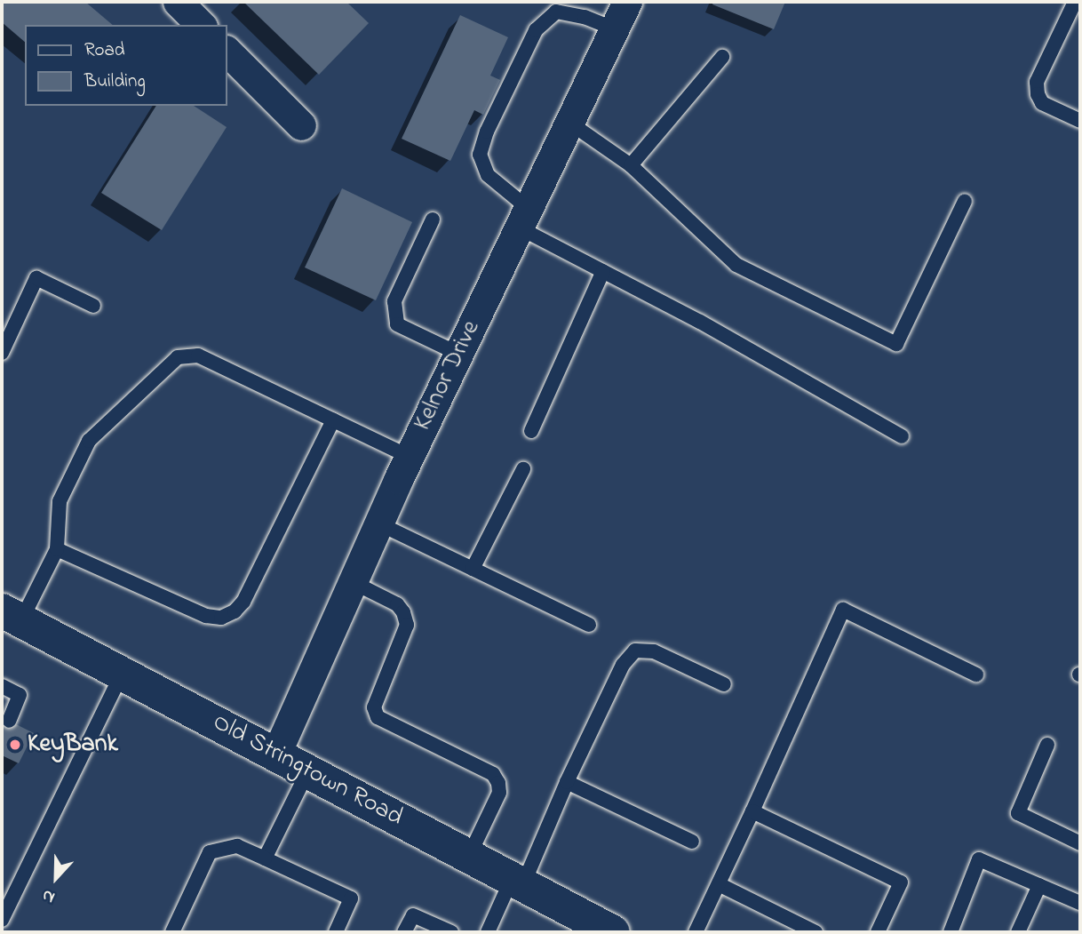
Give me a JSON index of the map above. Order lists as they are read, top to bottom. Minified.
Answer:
{"streets":{"street":["Kelnor Drive","Old Stringtown Road"]},"crossings":[["Kelnor Drive","Old Stringtown Road"]],"places":["KeyBank"],"legend":["Road","Building"],"north":"bottom"}
